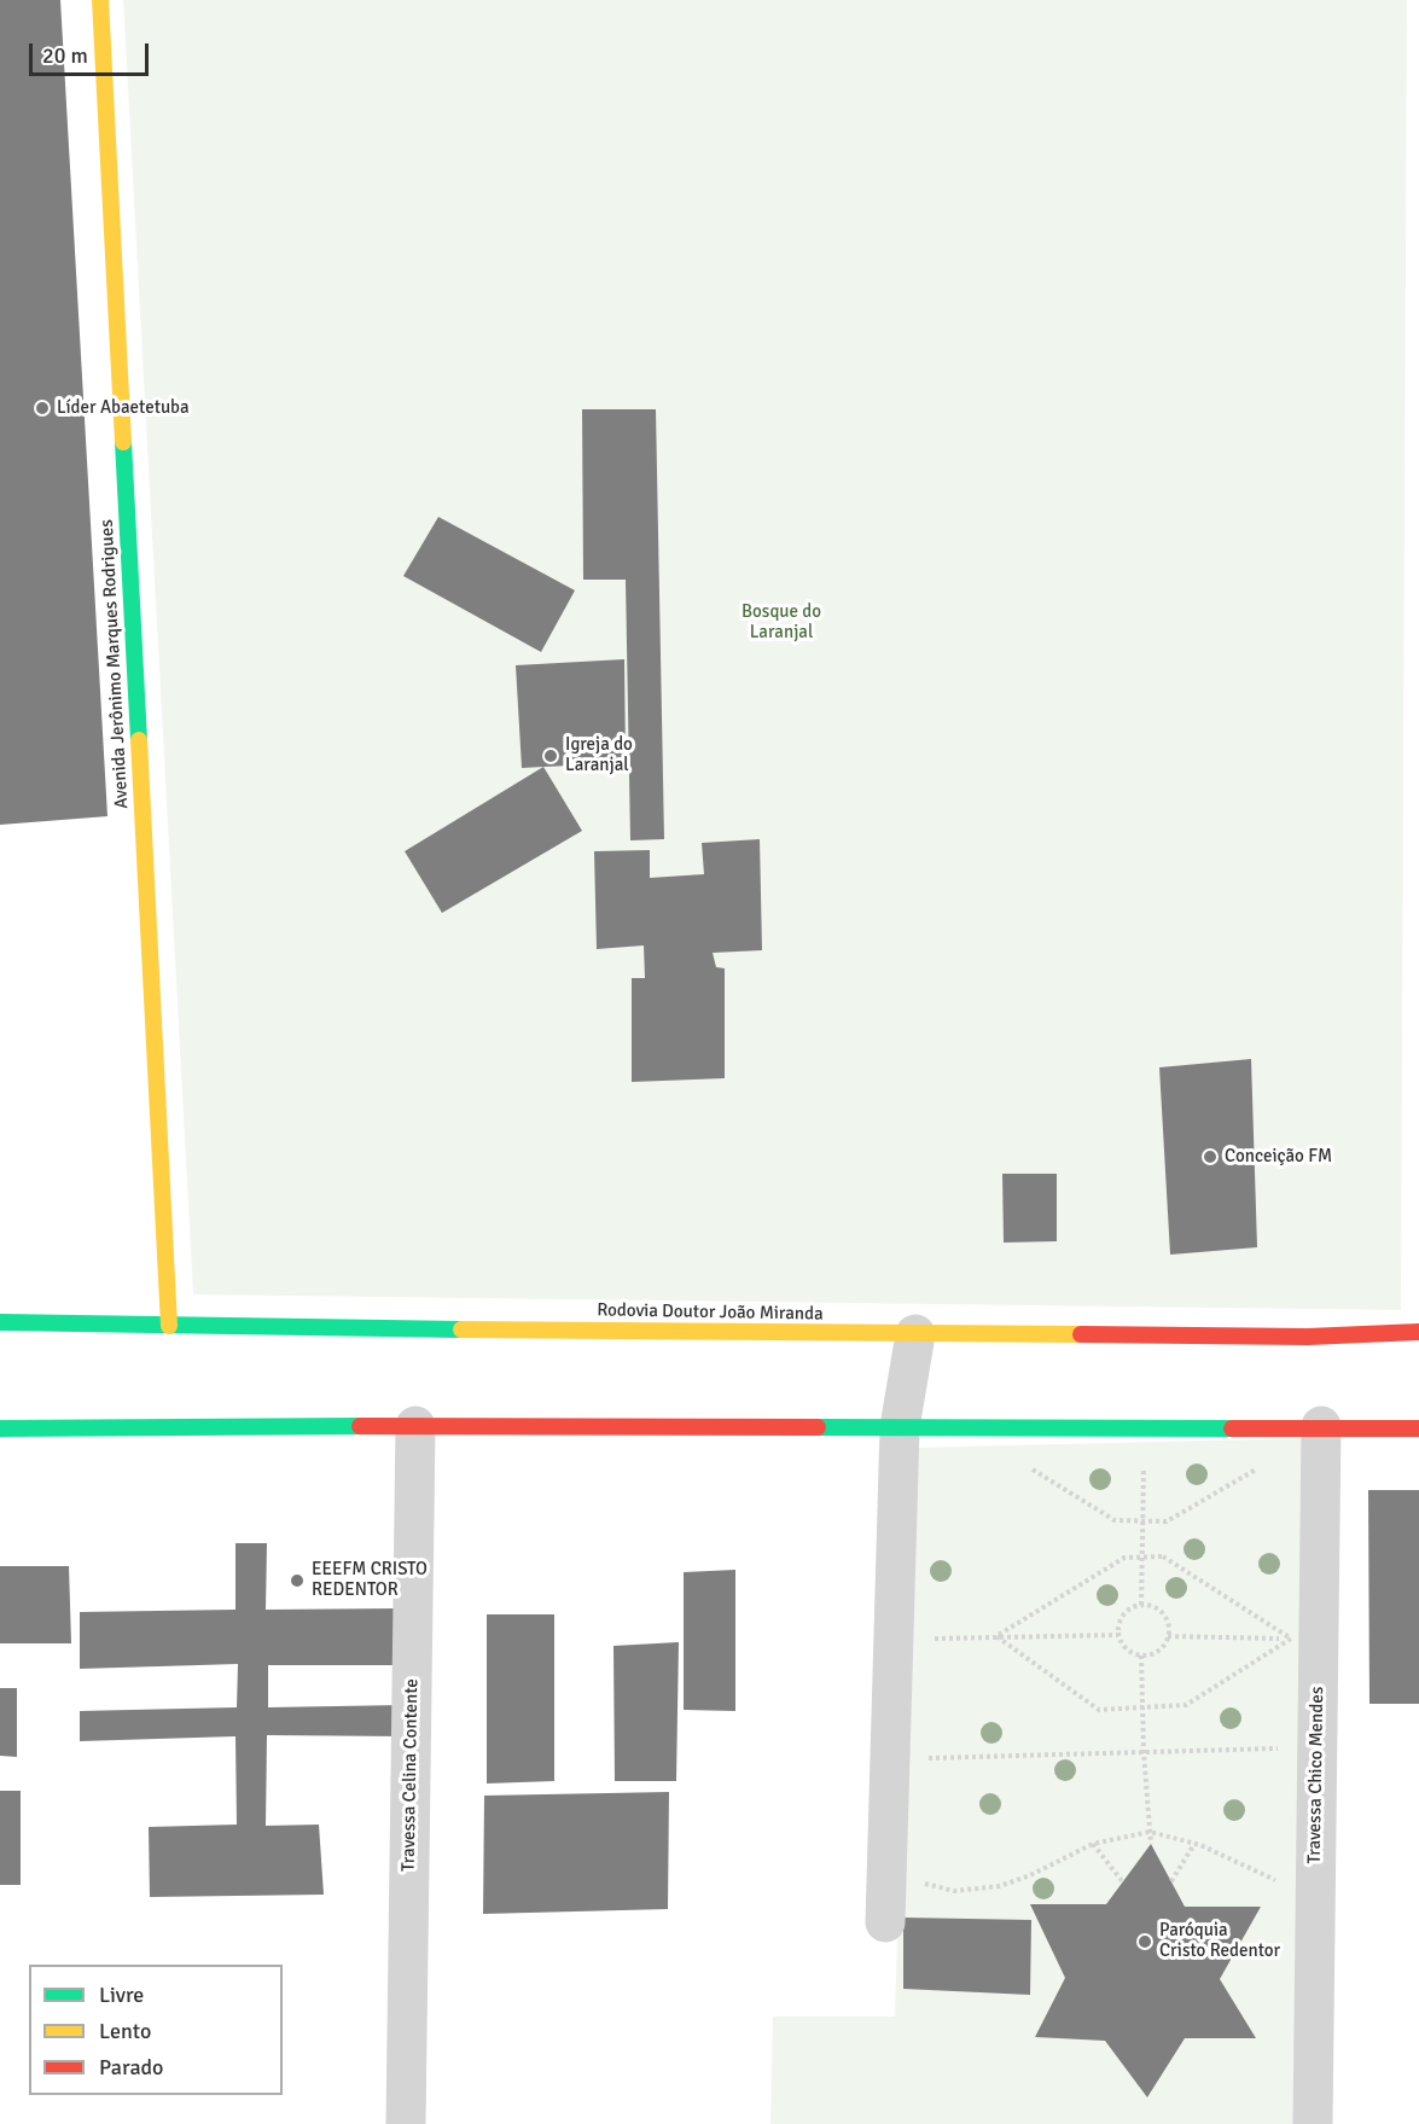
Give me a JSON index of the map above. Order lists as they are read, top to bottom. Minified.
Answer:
{"streets":{"main road":["Avenida Jerônimo Marques Rodrigues","Rodovia Doutor João Miranda"],"street":["Travessa Celina Contente","Travessa Chico Mendes"]},"crossings":[["Avenida Jerônimo Marques Rodrigues","Rodovia Doutor João Miranda"]],"parks":["Bosque do Laranjal"],"places":["Líder Abaetetuba","Igreja do Laranjal","Conceição FM","EEEFM CRISTO REDENTOR","Paróquia Cristo Redentor"],"legend":["Livre","Lento","Parado"],"scale_bar":"20 m"}
